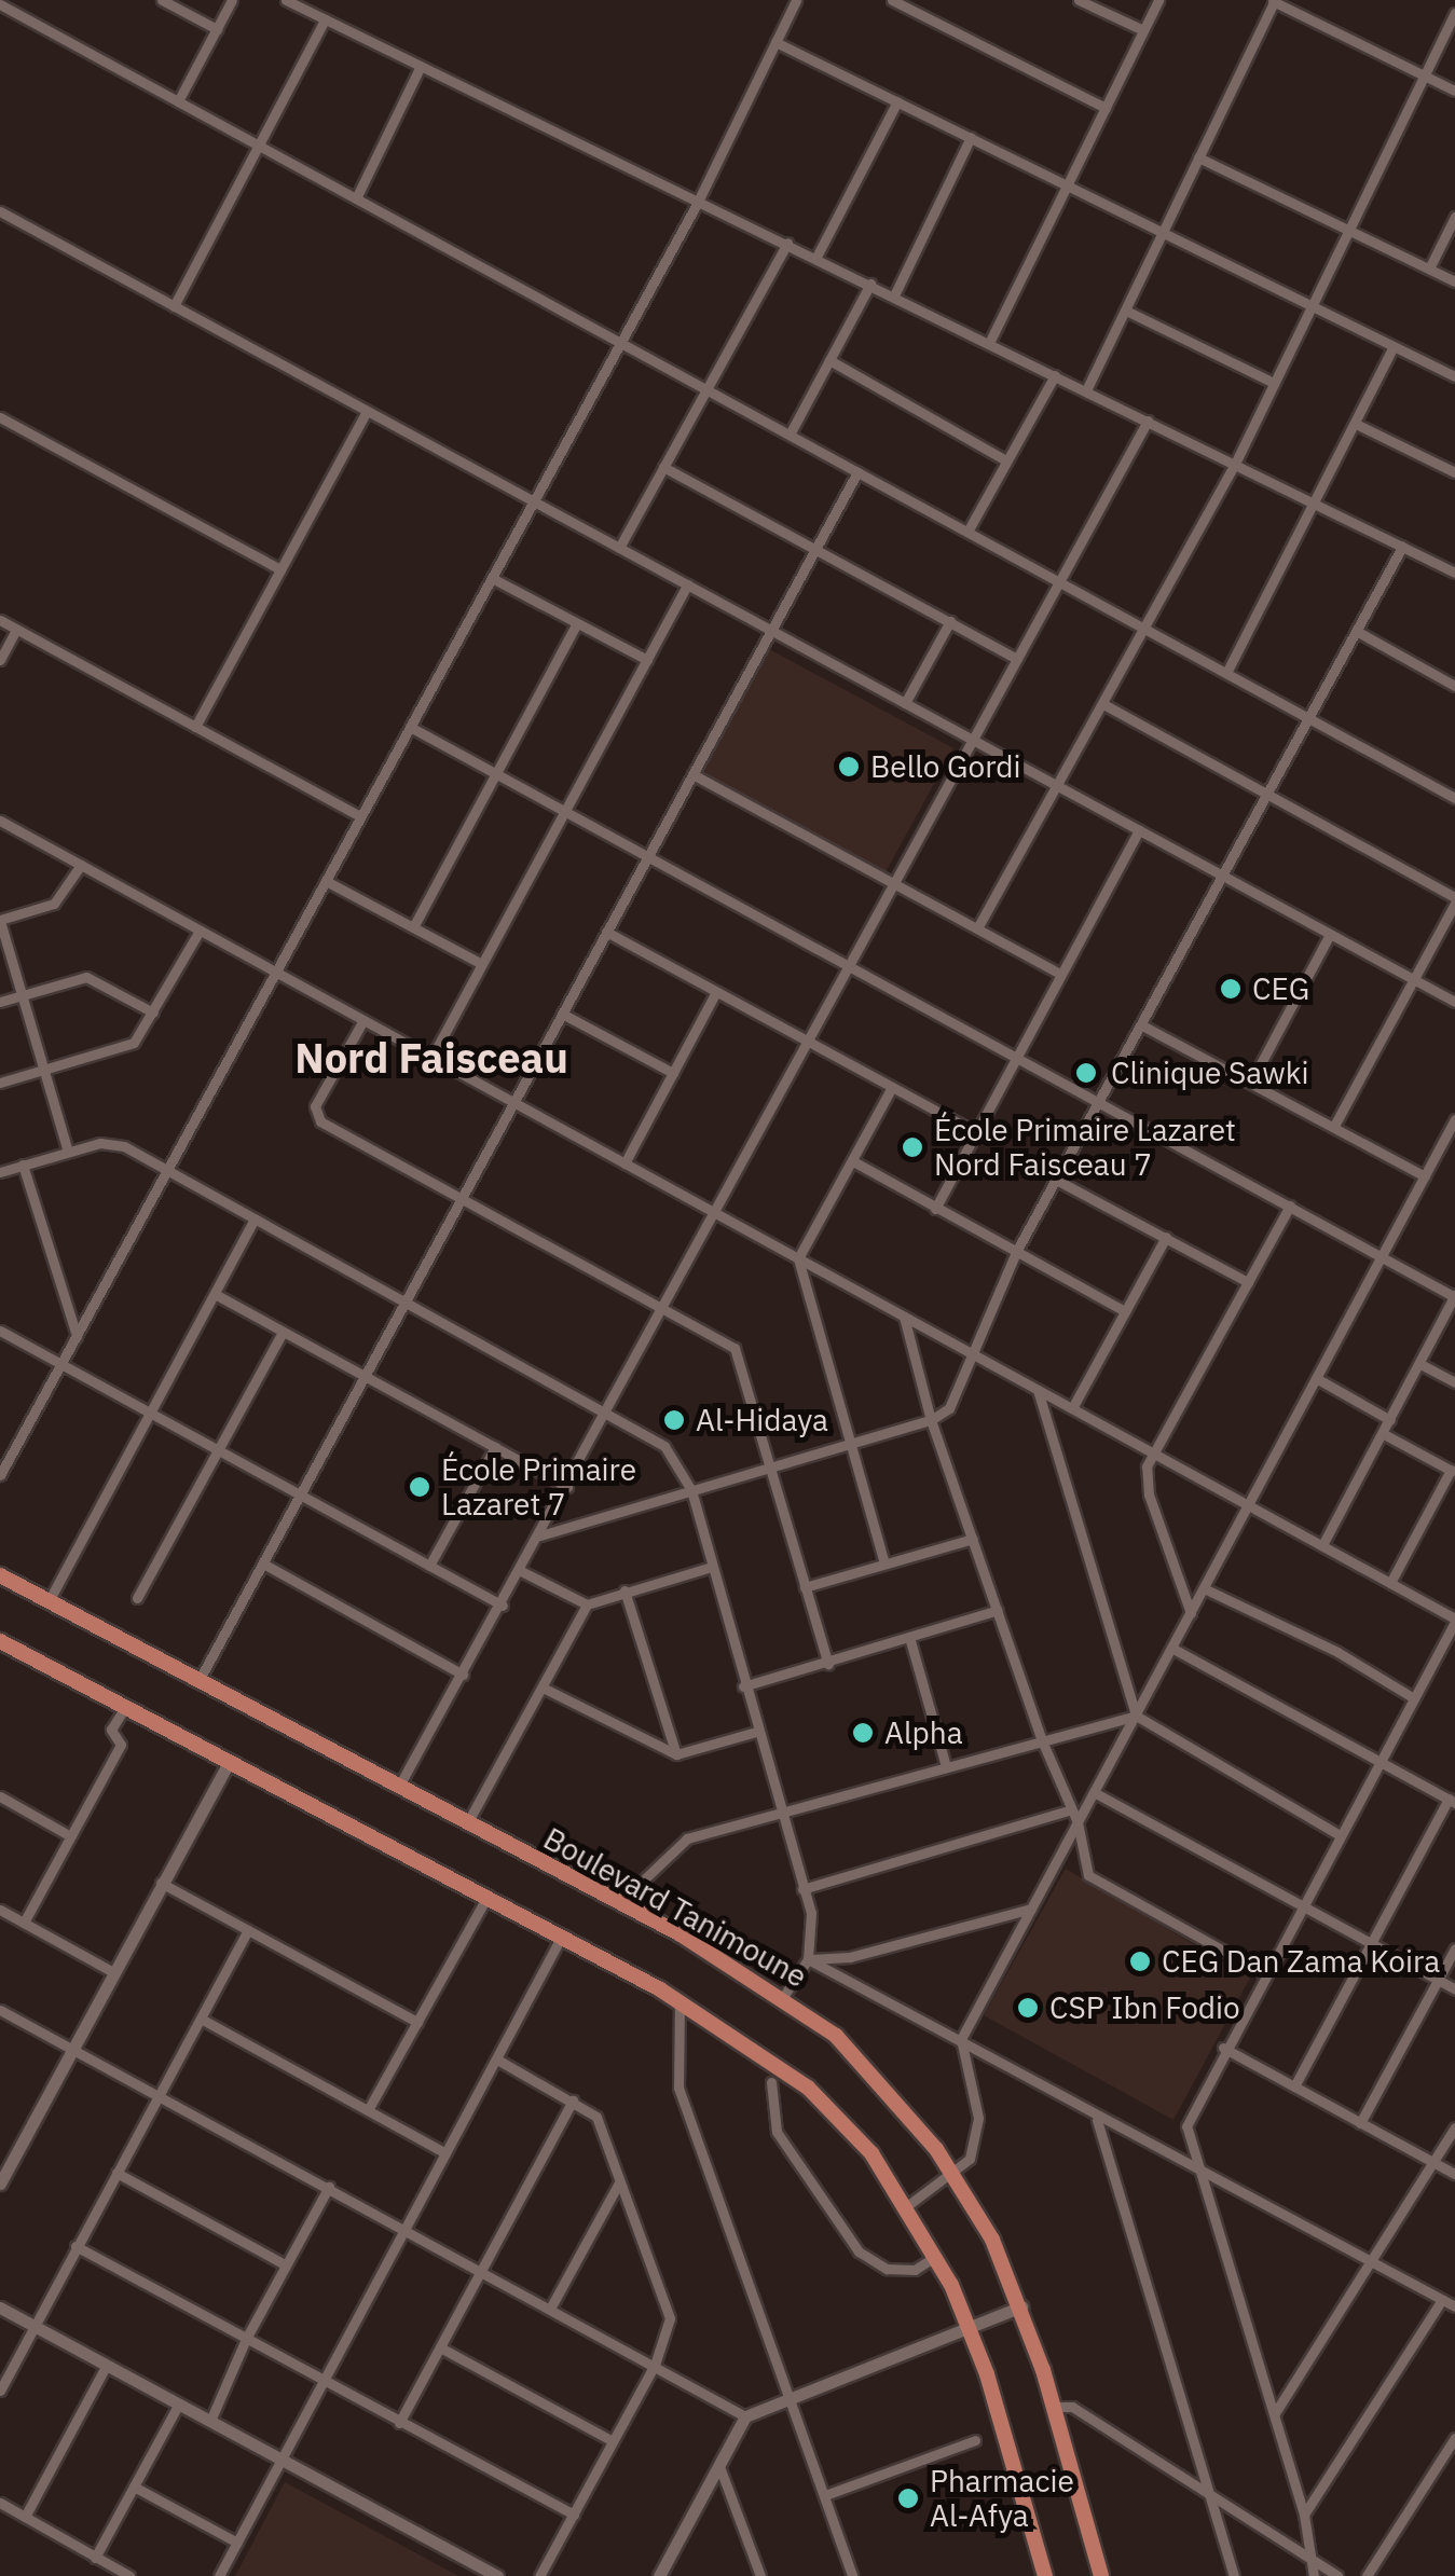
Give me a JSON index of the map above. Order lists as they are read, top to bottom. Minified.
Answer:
{"streets":{"main road":["Boulevard Tanimoune"]},"districts":["Nord Faisceau"],"places":["Bello Gordi","CEG","Clinique Sawki","École Primaire Lazaret Nord Faisceau 7","Al-Hidaya","École Primaire Lazaret 7","Alpha","CEG Dan Zama Koira","CSP Ibn Fodio","Pharmacie Al-Afya"]}
